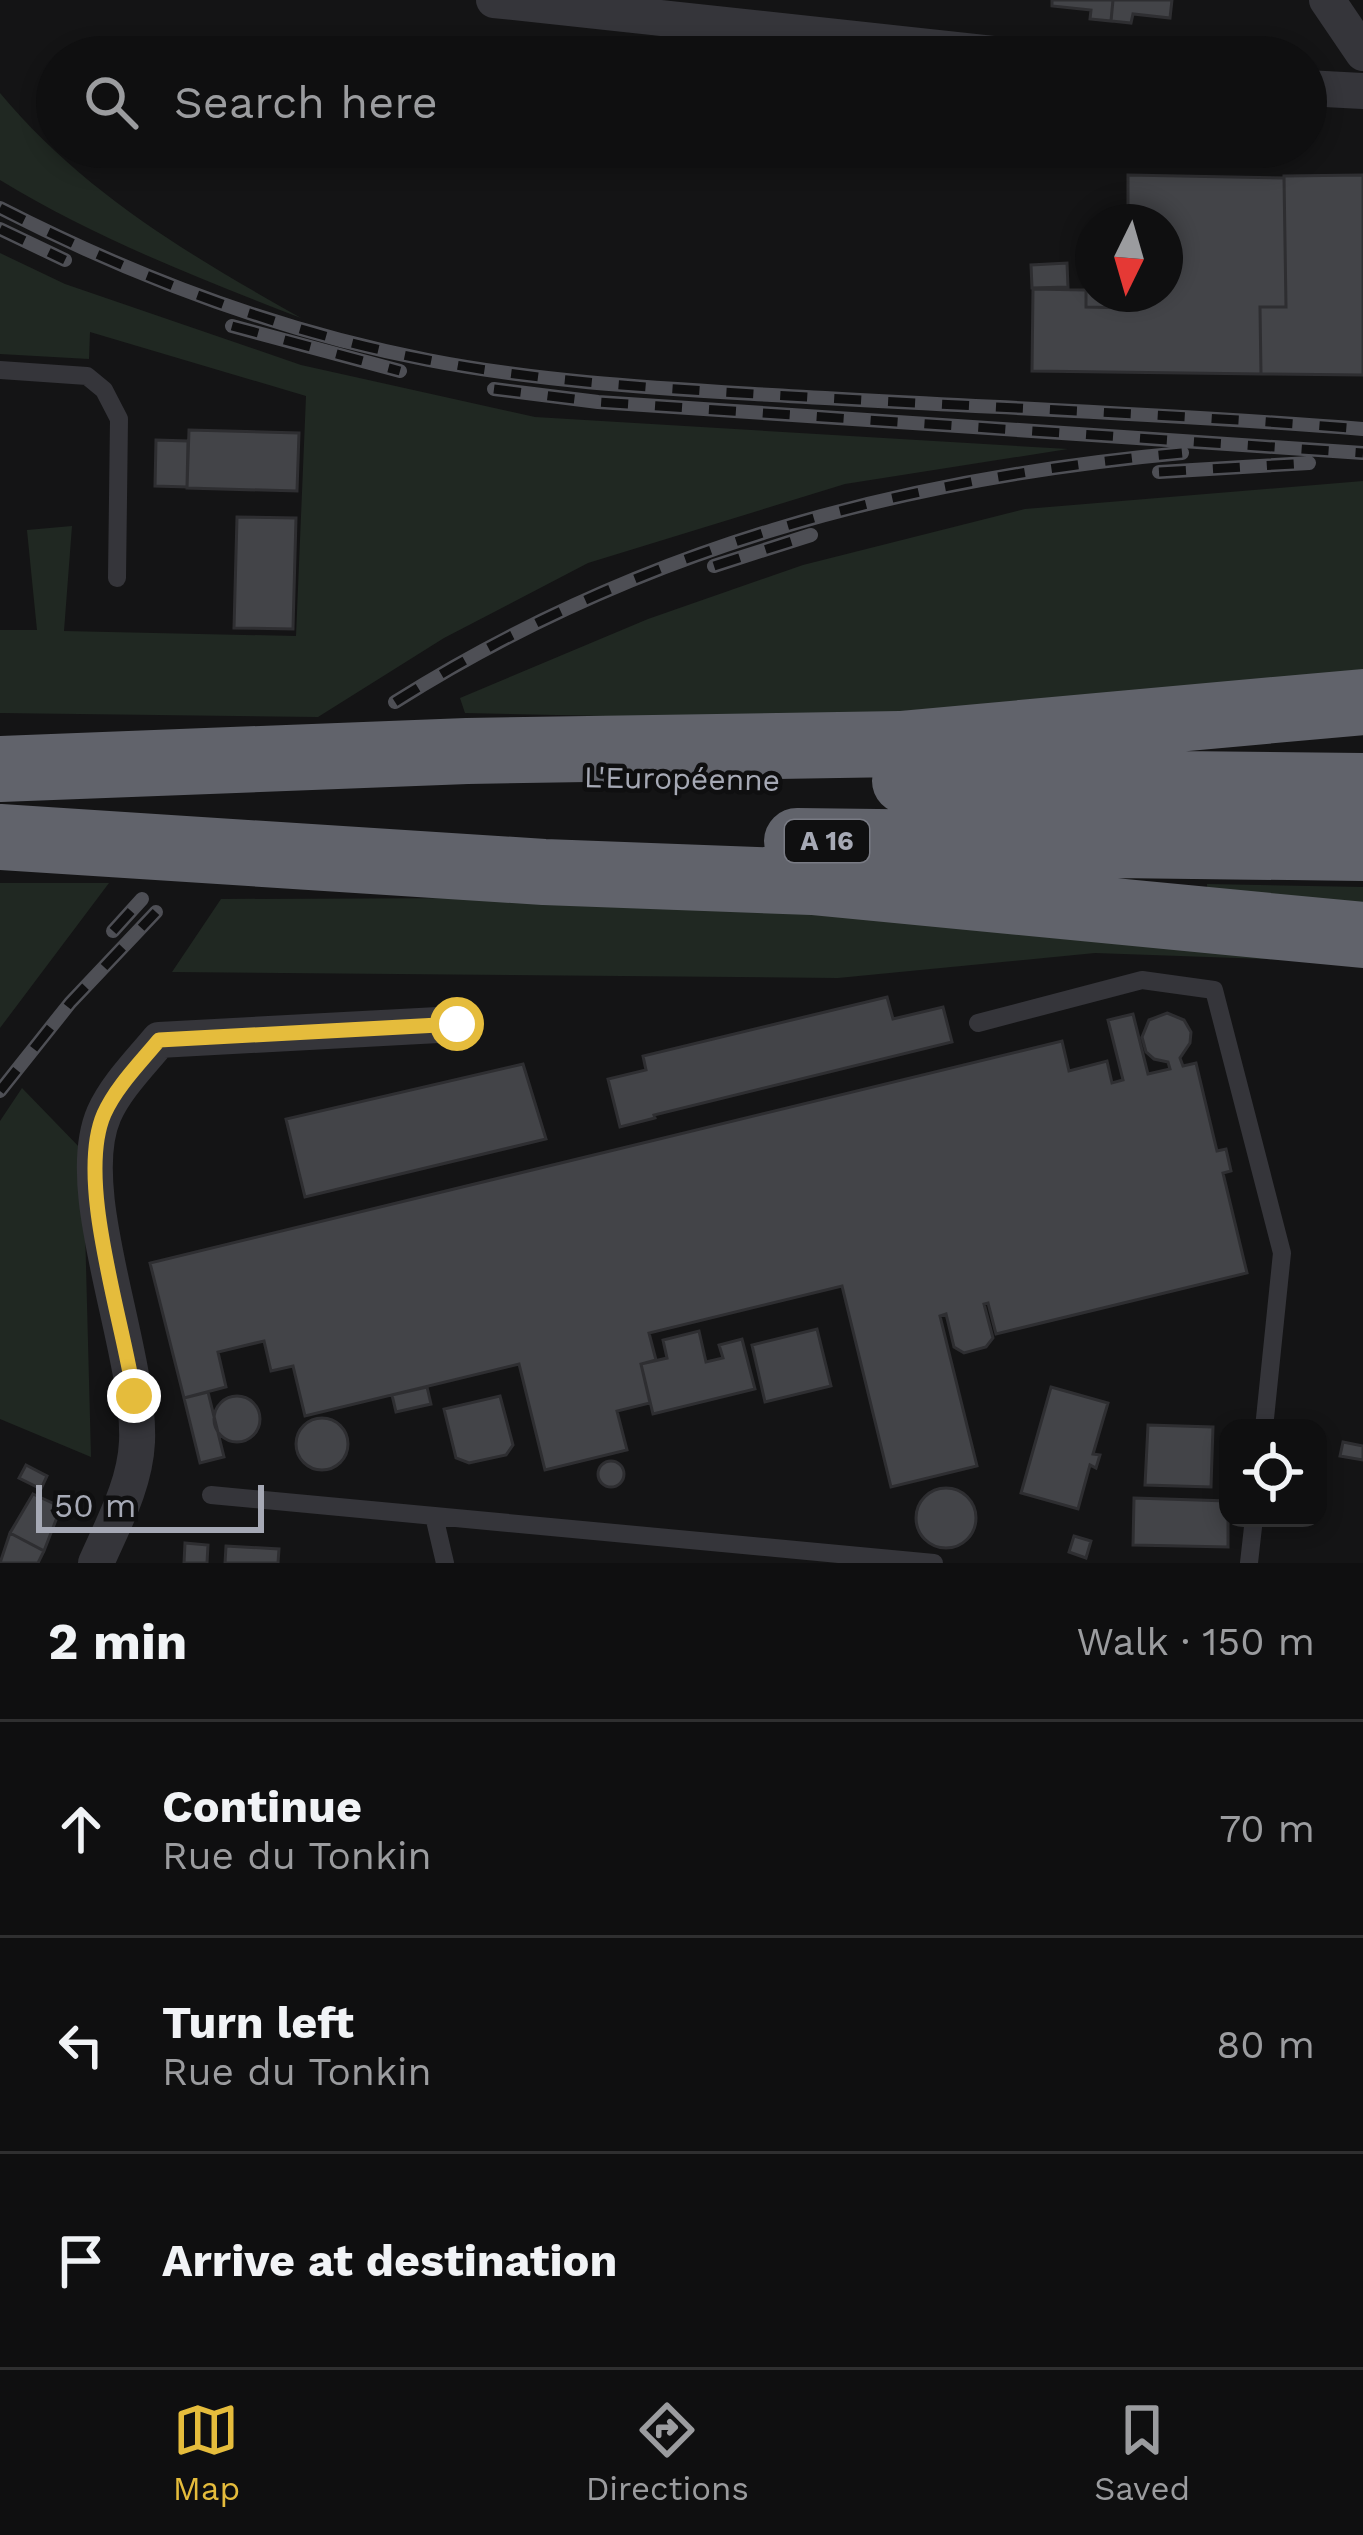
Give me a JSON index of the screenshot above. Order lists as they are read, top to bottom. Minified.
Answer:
{"streets":{"highway":["L'Européenne","A 16"]},"scale_bar":"50 m","north":"bottom","page":{"search":"Search here","scale":"50 m","heading":["2 min","Walk · 150 m"],"list":[["Continue","Rue du Tonkin","70 m"],["Turn left","Rue du Tonkin","80 m"],"Arrive at destination"],"nav":["Map","Directions","Saved"]}}
